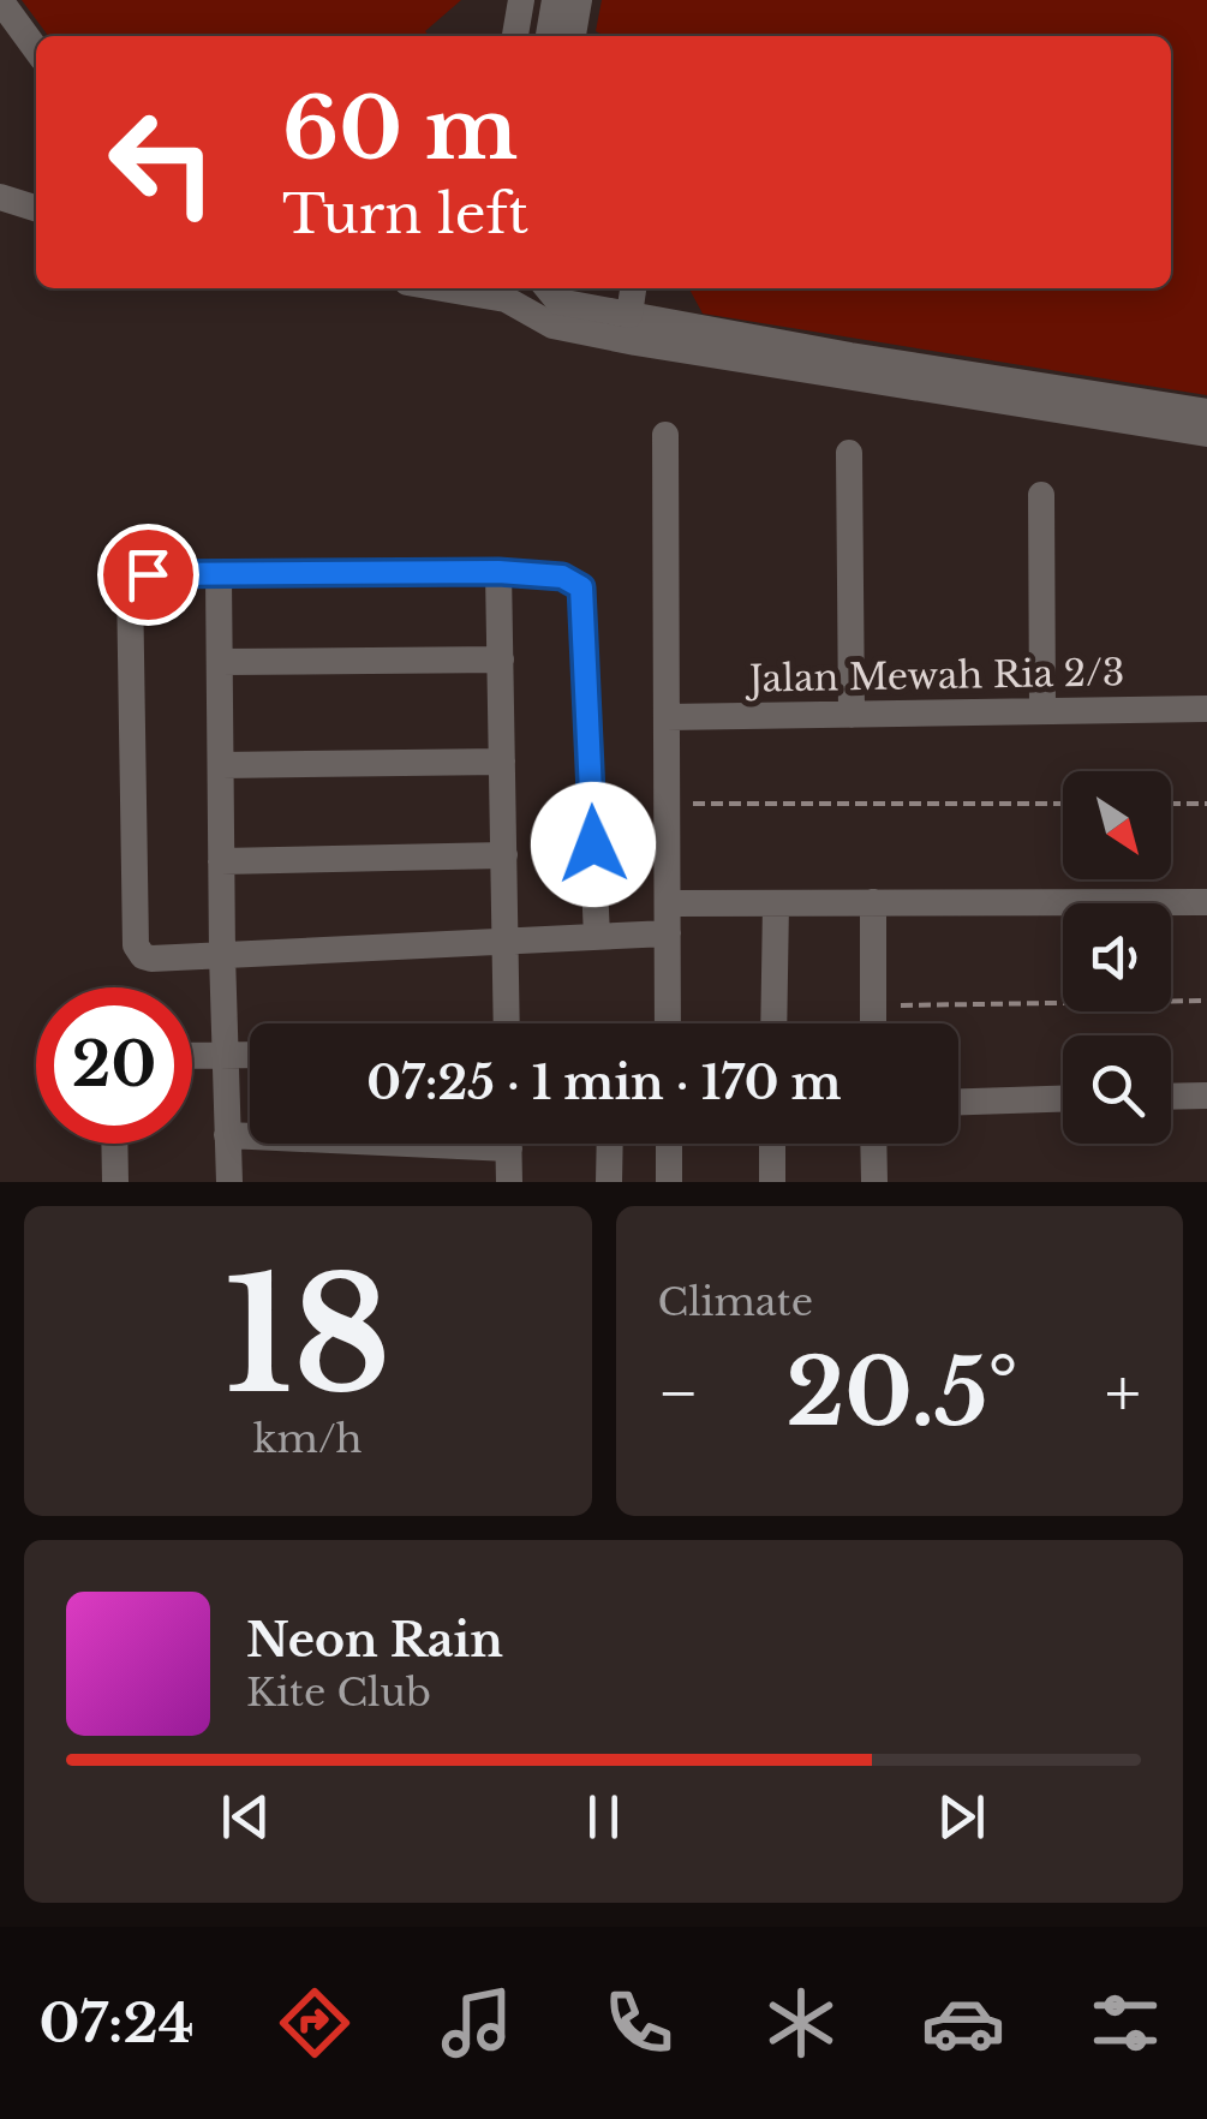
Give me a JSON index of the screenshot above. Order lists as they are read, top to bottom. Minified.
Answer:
{"streets":{"street":["Jalan Mewah Ria 2/3"]},"north":"bottom right","page":{"turn":["60 m","Turn left"],"limit":"20","trip":"07:25 · 1 min · 170 m","tile":[["18","km/h"],"Climate"],"heat":["−","20.5°","+"],"song":["Neon Rain","Kite Club"],"tabs":"07:24"}}
